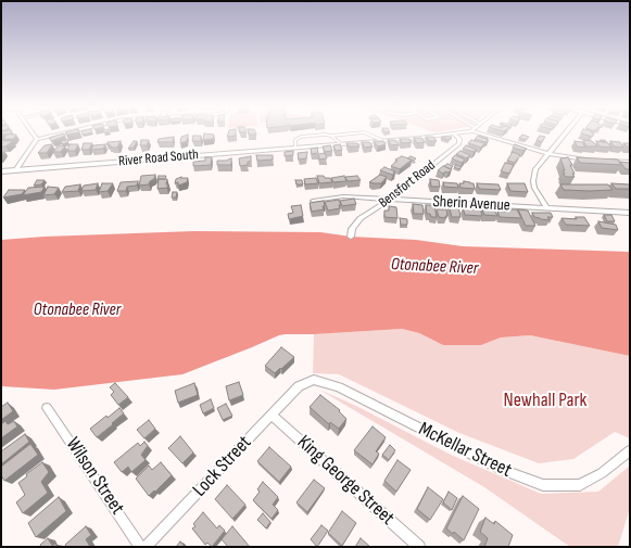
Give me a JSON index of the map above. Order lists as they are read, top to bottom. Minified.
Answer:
{"streets":{"street":["River Road South","Bensfort Road","Sherin Avenue","McKellar Street","Lock Street","Wilson Street","King George Street"]},"crossings":[["River Road South","Bensfort Road"],["Bensfort Road","Sherin Avenue"],["McKellar Street","Lock Street"],["Lock Street","King George Street"]],"water":["Otonabee River"],"parks":["Newhall Park"]}
